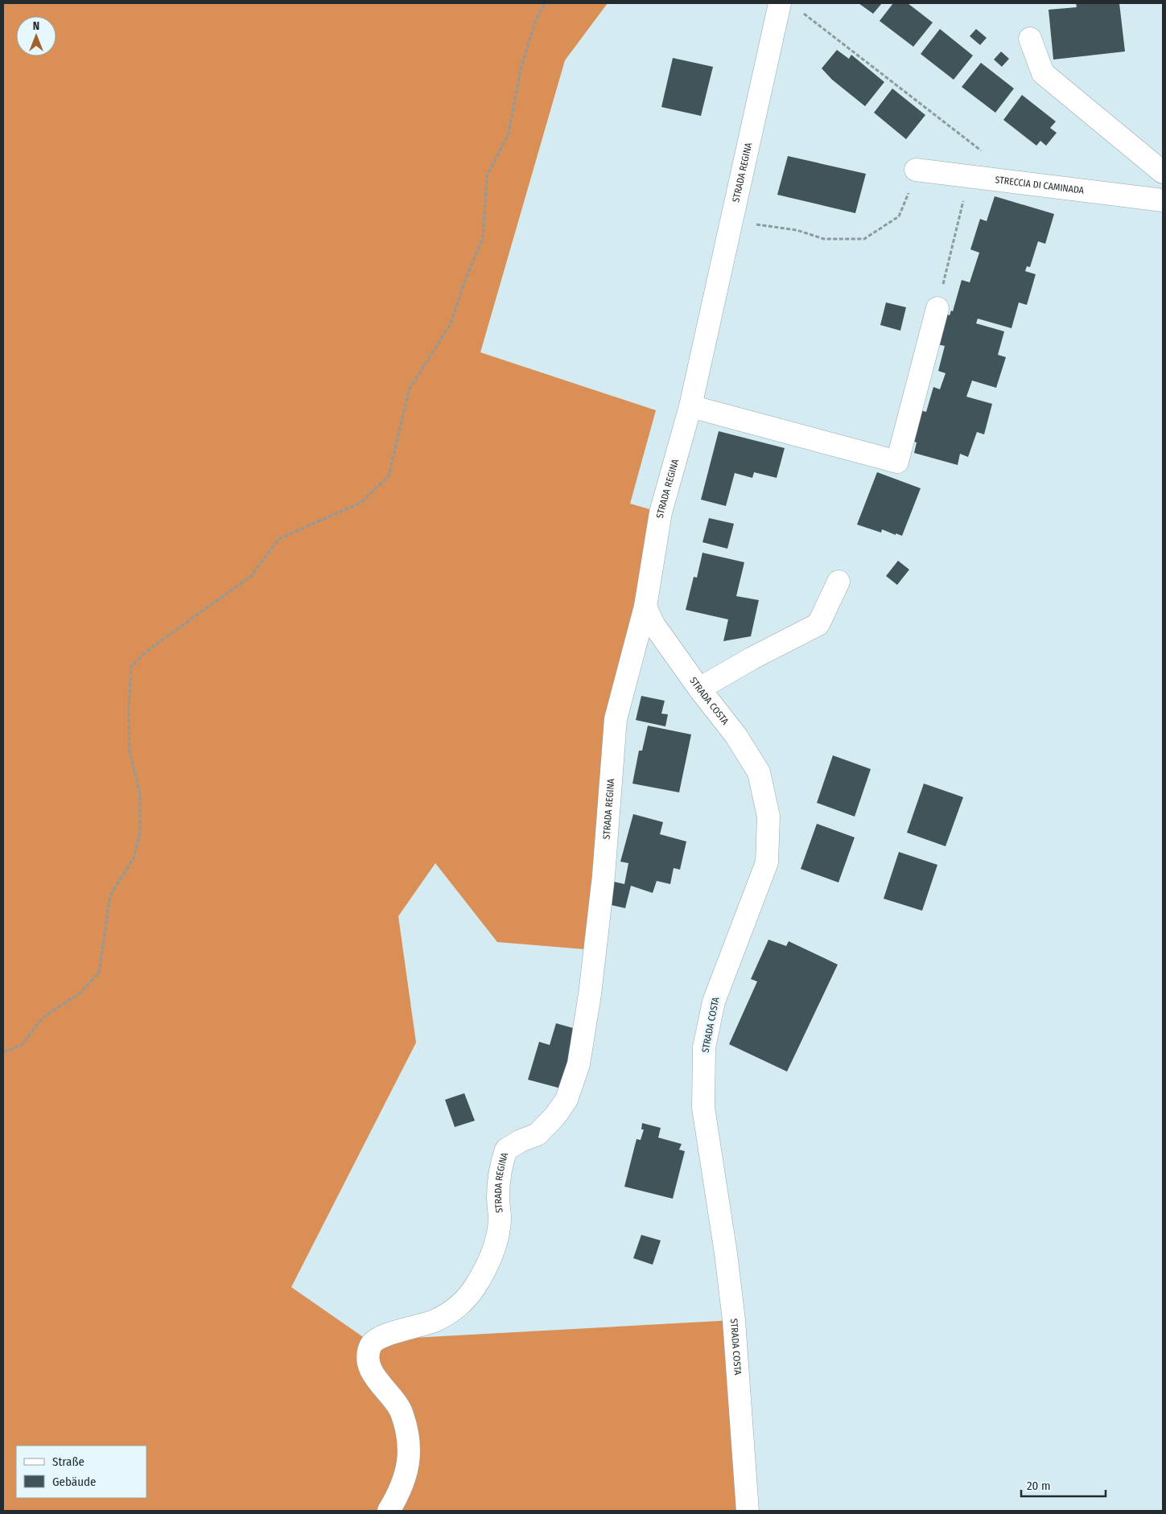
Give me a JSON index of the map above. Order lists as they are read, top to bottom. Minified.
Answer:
{"streets":{"street":["STRADA REGINA","STRECCIA DI CAMINADA","STRADA COSTA"]},"crossings":[["STRADA REGINA","STRADA COSTA"]],"legend":["Straße","Gebäude"],"scale_bar":"20 m","north":"top"}
